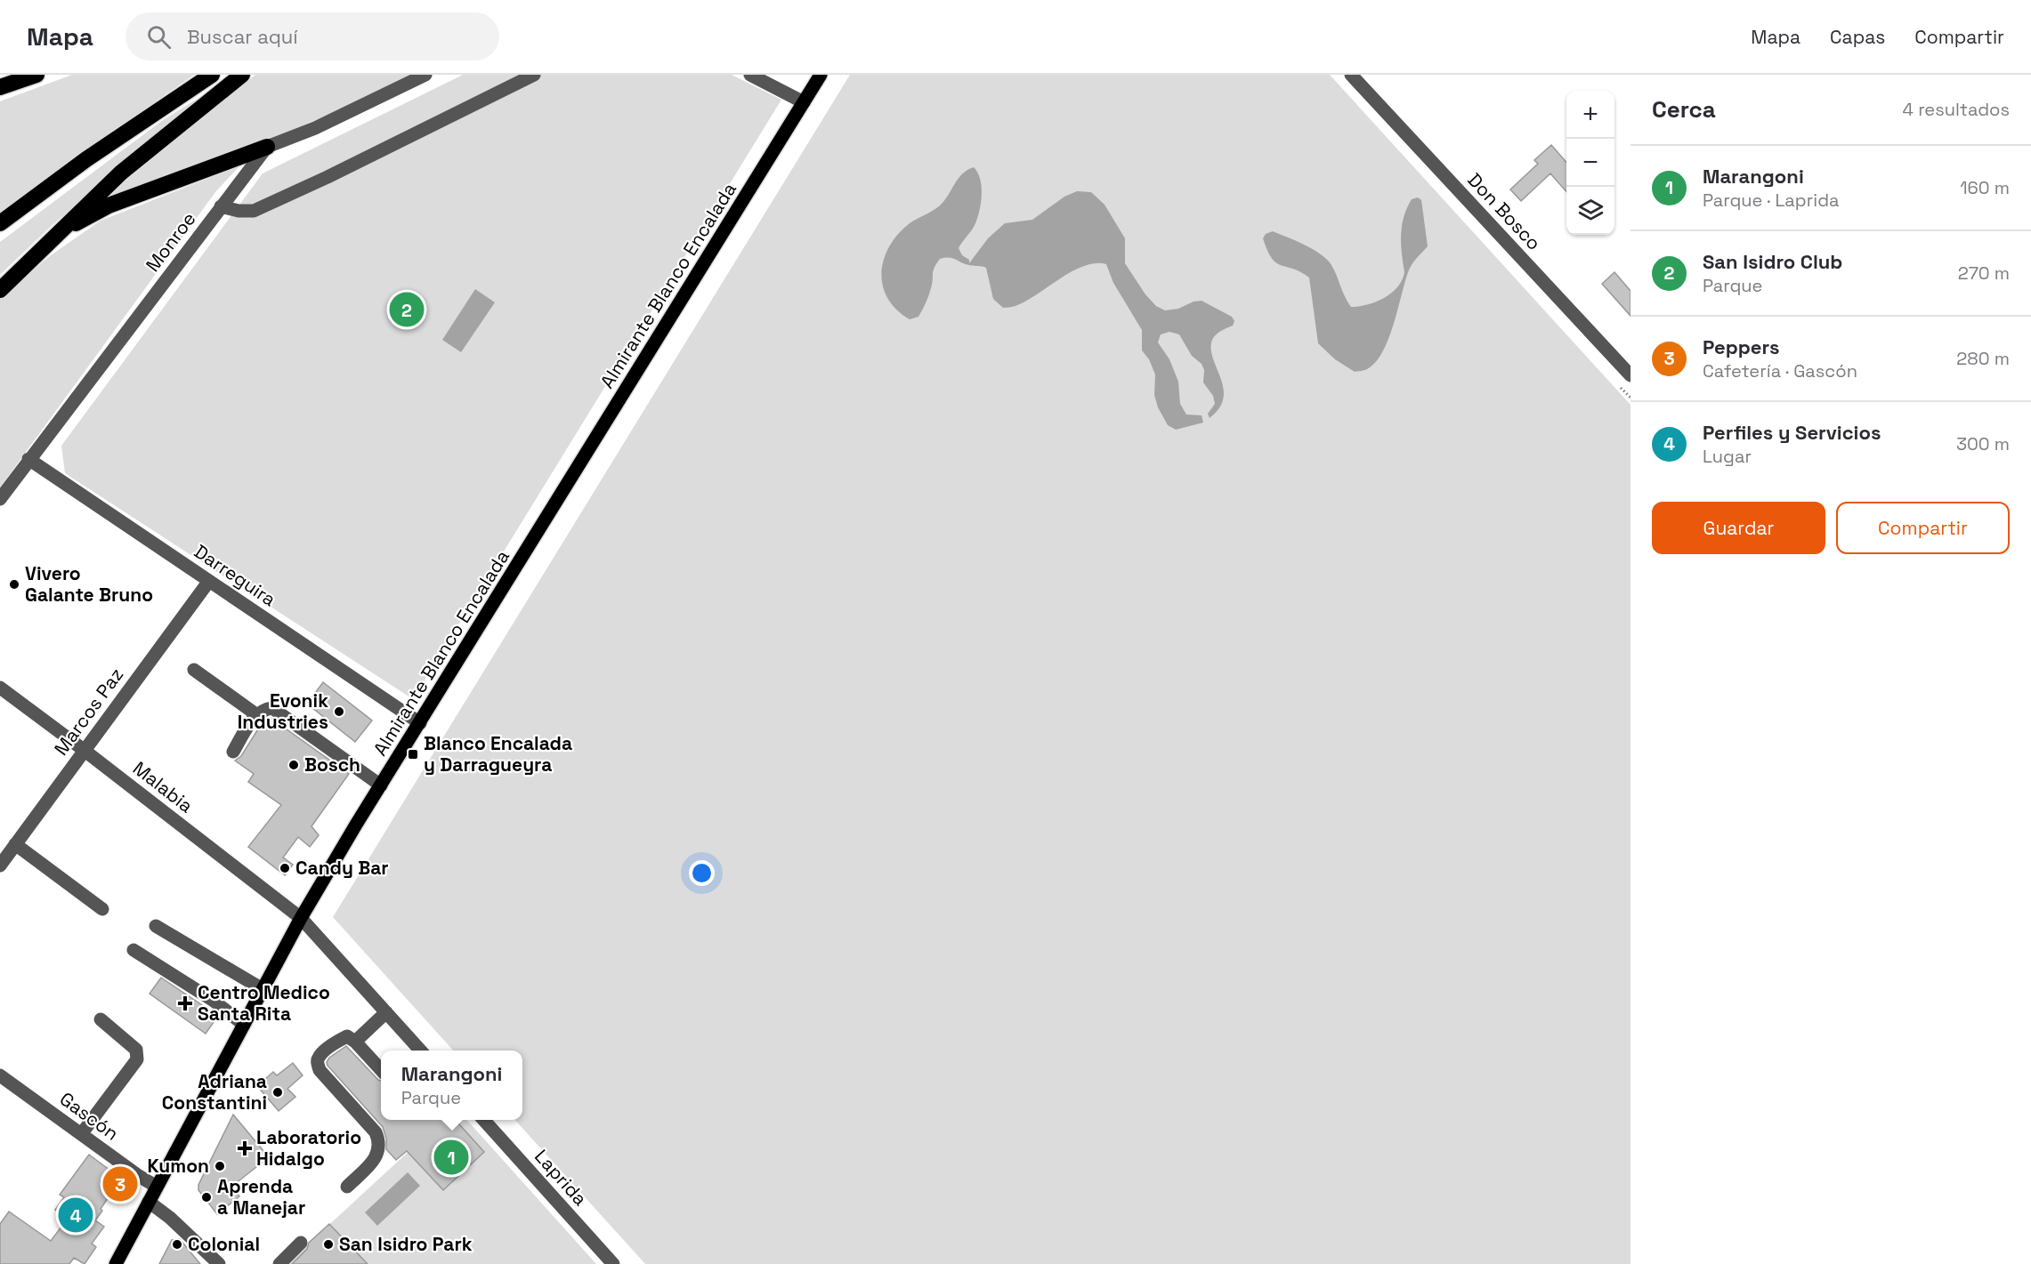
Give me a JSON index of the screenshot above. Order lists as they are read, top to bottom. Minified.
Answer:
{"streets":{"main road":["Almirante Blanco Encalada"],"street":["Don Bosco","Monroe","Darreguira","Marcos Paz","Malabia","Gascón","Laprida"]},"crossings":[["Monroe","Darreguira"],["Almirante Blanco Encalada","Darreguira"],["Almirante Blanco Encalada","Malabia"],["Almirante Blanco Encalada","Gascón"],["Darreguira","Marcos Paz"],["Marcos Paz","Malabia"]],"places":{"other":["Vivero Galante Bruno","Evonik Industries","Bosch","Candy Bar","Adriana Constantini","Kumon","Aprenda a Manejar","Colonial","San Isidro Park"],"transit":["Blanco Encalada y Darragueyra"],"health":["Centro Medico Santa Rita","Laboratorio Hidalgo"]},"page":{"header":"Mapa","search":"Buscar aquí","nav":["Mapa","Capas","Compartir"],"heading":["Cerca","4 resultados"],"map_buttons":["+","−"],"list":[{"mark":"1","name":"Marangoni","note":"Parque · Laprida","value":"160 m"},{"mark":"2","name":"San Isidro Club","note":"Parque","value":"270 m"},{"mark":"3","name":"Peppers","note":"Cafetería · Gascón","value":"280 m"},{"mark":"4","name":"Perfiles y Servicios","note":"Lugar","value":"300 m"}],"pins":["2","1","3","4"],"buttons":["Guardar","Compartir"],"popup":["Marangoni","Parque"]}}
